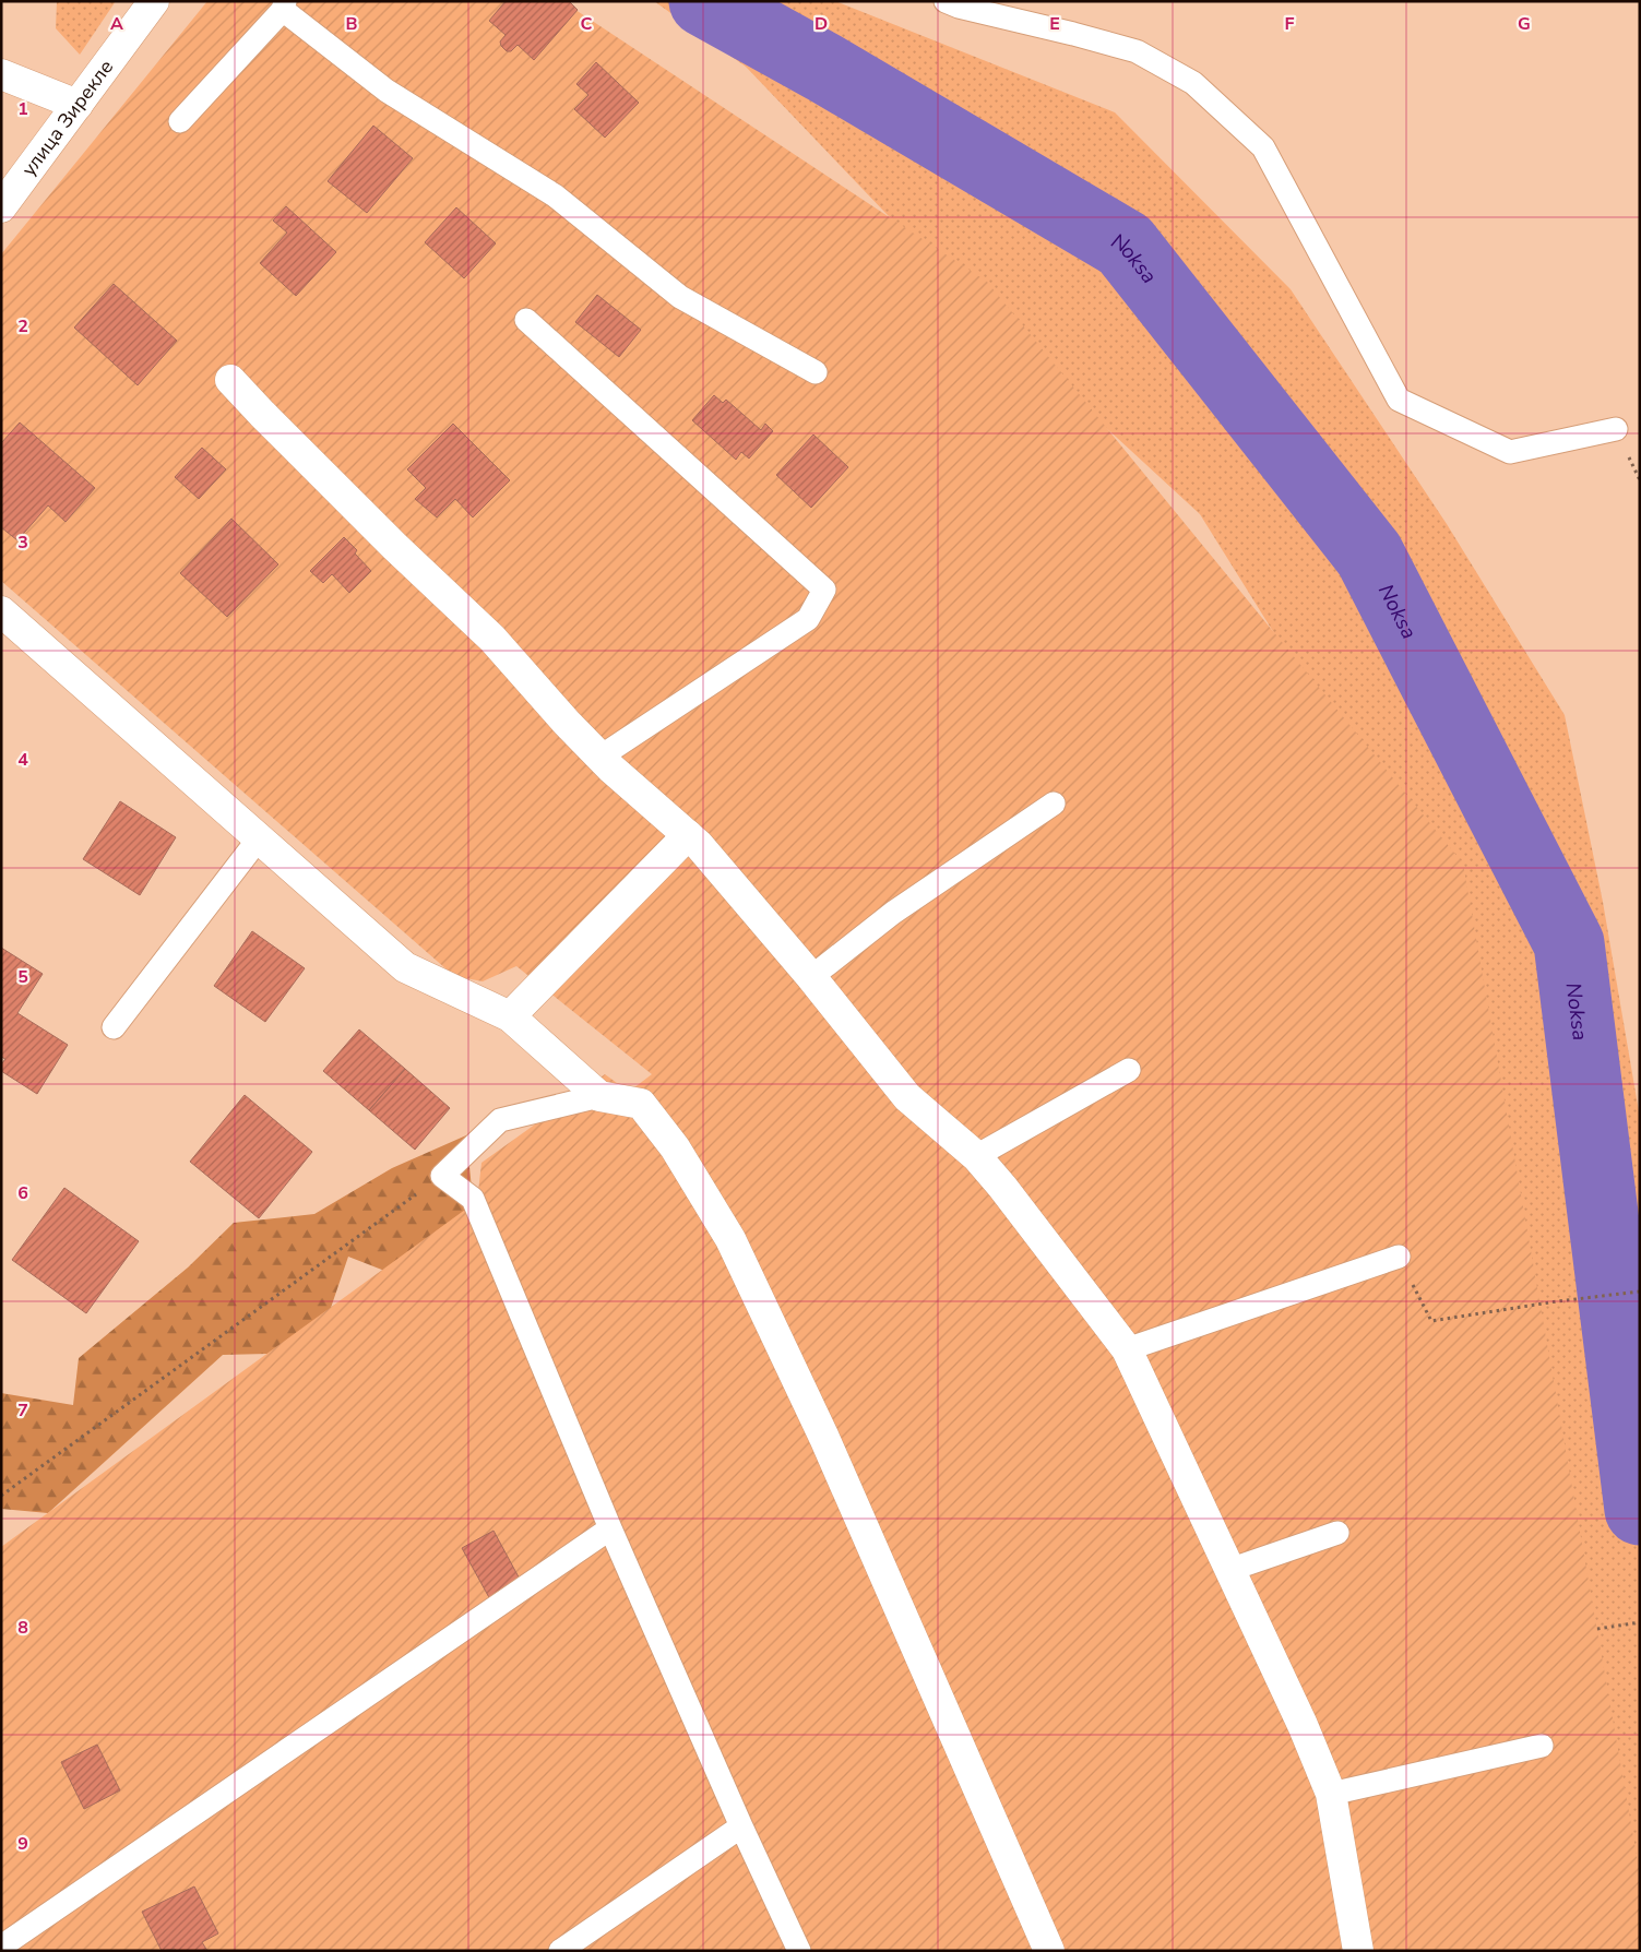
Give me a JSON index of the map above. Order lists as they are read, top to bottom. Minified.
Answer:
{"streets":{"street":["улица Зирекле"]},"water":["Noksa"],"grid":{"columns":["A","B","C","D","E","F","G"],"rows":["1","2","3","4","5","6","7","8","9"]}}
